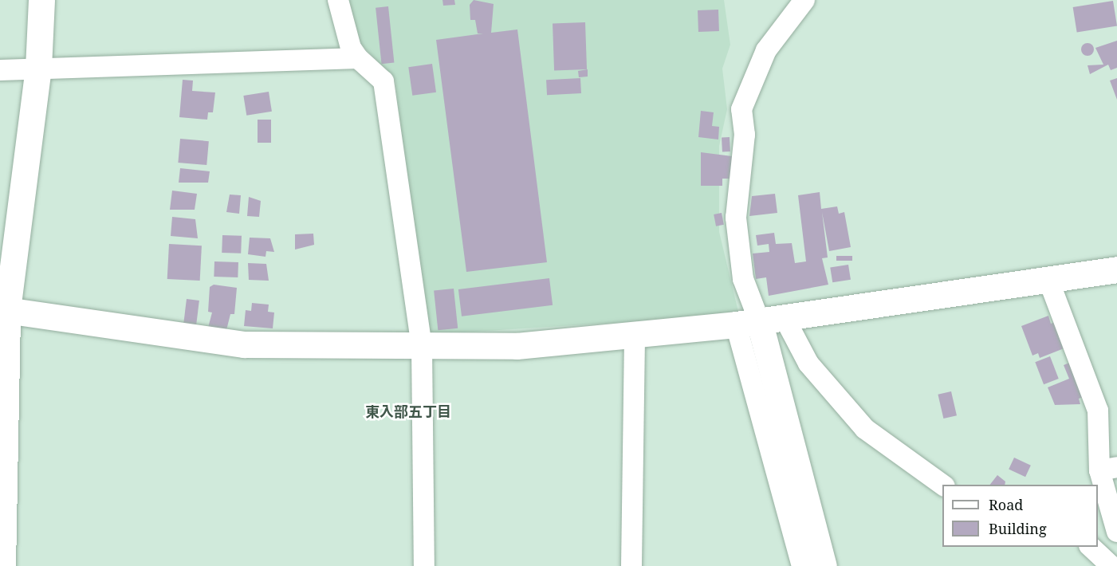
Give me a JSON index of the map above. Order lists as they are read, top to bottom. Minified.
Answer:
{"districts":["東入部五丁目"],"legend":["Road","Building"]}
